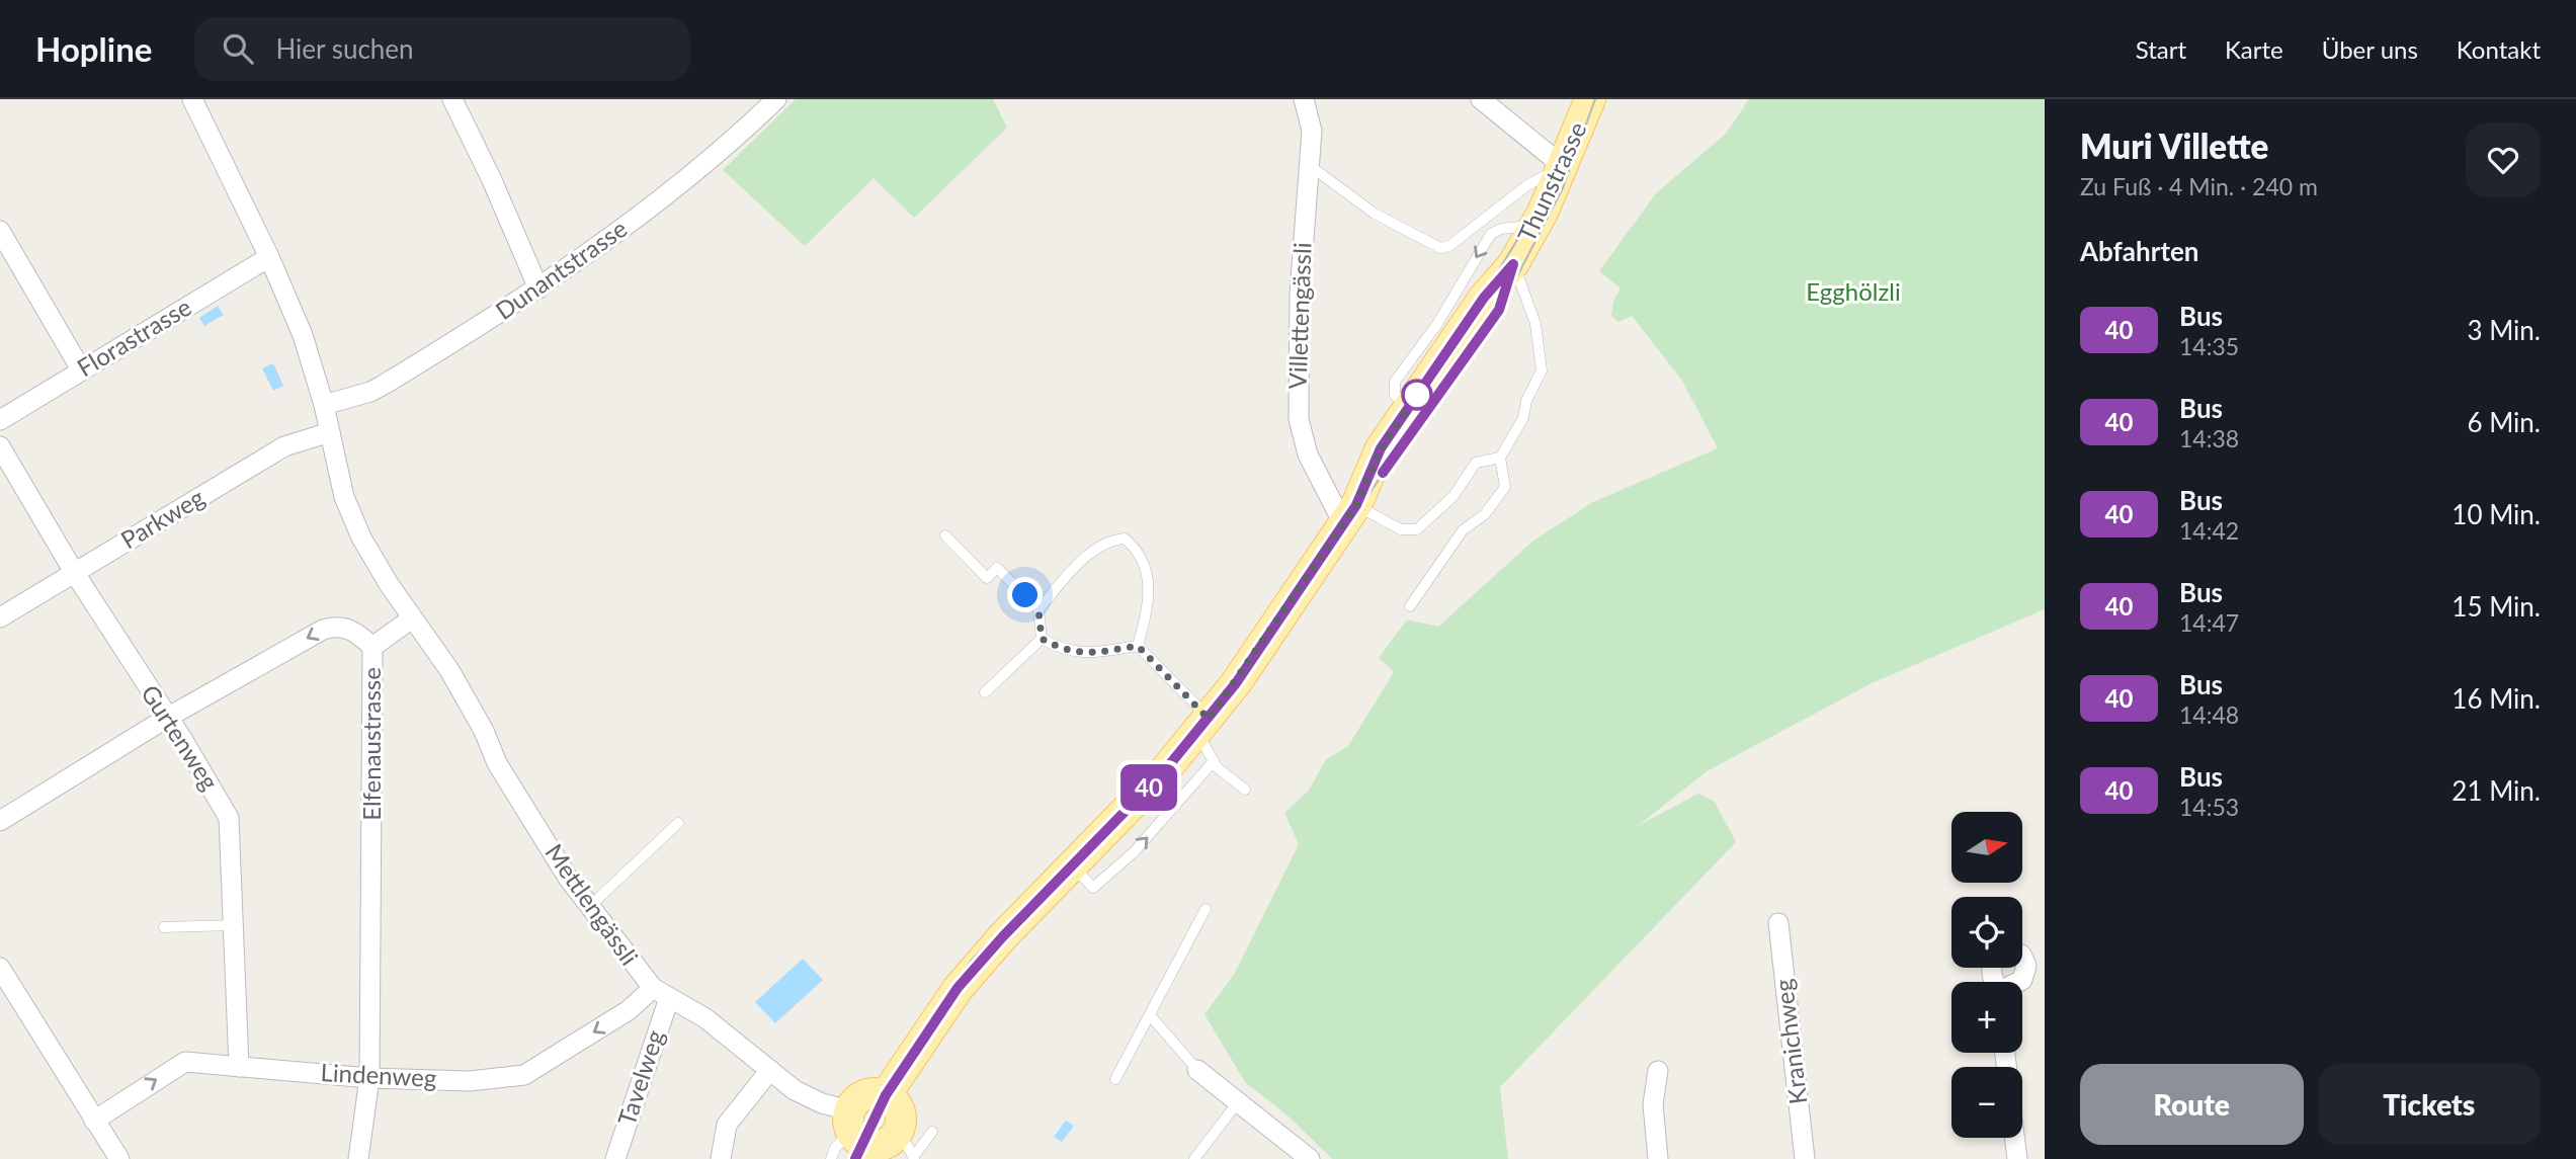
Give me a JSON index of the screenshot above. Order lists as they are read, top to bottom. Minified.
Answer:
{"streets":{"main road":["Thunstrasse"],"street":["Dunantstrasse","Villettengässli","Florastrasse","Parkweg","Gurtenweg","Elfenaustrasse","Mettlengässli","Kranichweg","Lindenweg","Tavelweg"]},"crossings":[["Thunstrasse","Villettengässli"],["Parkweg","Gurtenweg"],["Gurtenweg","Lindenweg"],["Elfenaustrasse","Mettlengässli"],["Elfenaustrasse","Lindenweg"],["Mettlengässli","Lindenweg"],["Mettlengässli","Tavelweg"],["Lindenweg","Tavelweg"]],"parks":["Egghölzli"],"lines":["bus line 40"],"north":"right","page":{"header":"Hopline","search":"Hier suchen","nav":["Start","Karte","Über uns","Kontakt"],"on_map":"40","heading":[["Muri Villette","Zu Fuß · 4 Min. · 240 m"],"Abfahrten"],"list":[{"mark":"40","name":"Bus","note":"14:35","value":"3 Min."},{"mark":"40","name":"Bus","note":"14:38","value":"6 Min."},{"mark":"40","name":"Bus","note":"14:42","value":"10 Min."},{"mark":"40","name":"Bus","note":"14:47","value":"15 Min."},{"mark":"40","name":"Bus","note":"14:48","value":"16 Min."},{"mark":"40","name":"Bus","note":"14:53","value":"21 Min."}],"map_buttons":["+","−"],"buttons":["Route","Tickets"]}}
